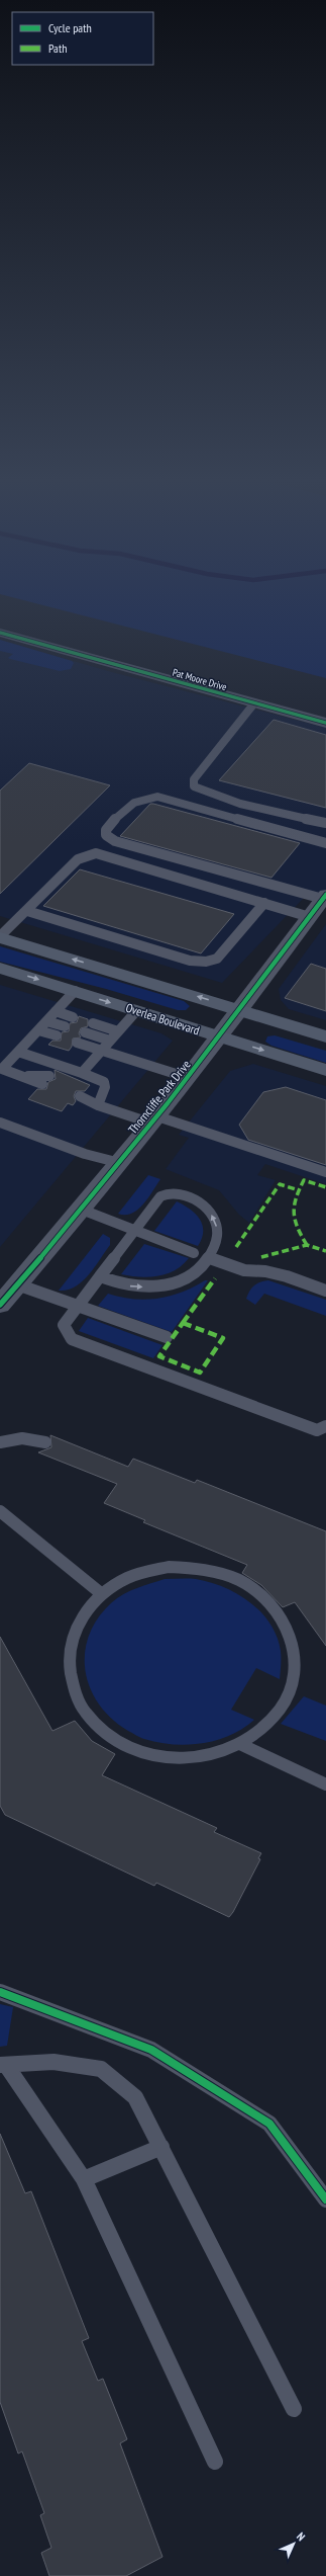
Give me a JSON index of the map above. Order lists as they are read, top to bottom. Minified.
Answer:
{"streets":{"main road":["Overlea Boulevard"],"street":["Pat Moore Drive","Thorncliffe Park Drive"]},"crossings":[["Overlea Boulevard","Thorncliffe Park Drive"]],"legend":["Cycle path","Path"],"north":"top right"}
